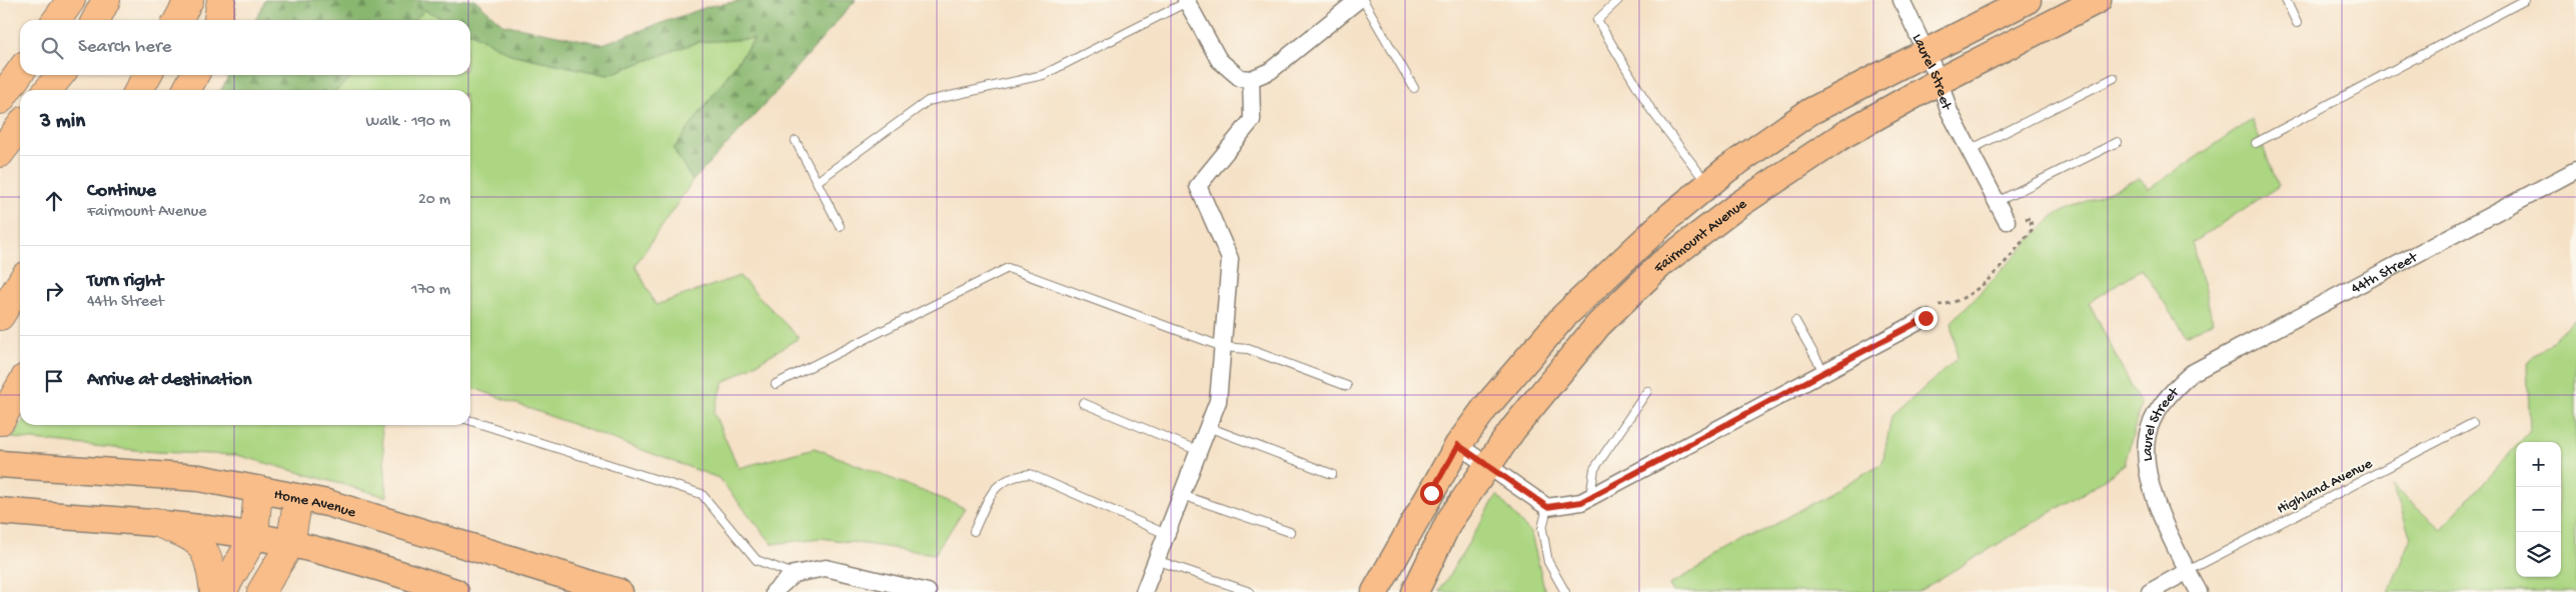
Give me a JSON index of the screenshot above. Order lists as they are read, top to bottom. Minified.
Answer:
{"streets":{"main road":["Fairmount Avenue","Home Avenue"],"street":["Laurel Street","44th Street"],"lane":["Highland Avenue"]},"crossings":[["Laurel Street","Fairmount Avenue"],["Laurel Street","44th Street"],["Laurel Street","Highland Avenue"]],"page":{"search":"Search here","heading":["3 min","Walk · 190 m"],"list":[["Continue","Fairmount Avenue","20 m"],["Turn right","44th Street","170 m"],"Arrive at destination"],"map_buttons":["+","−"]}}
